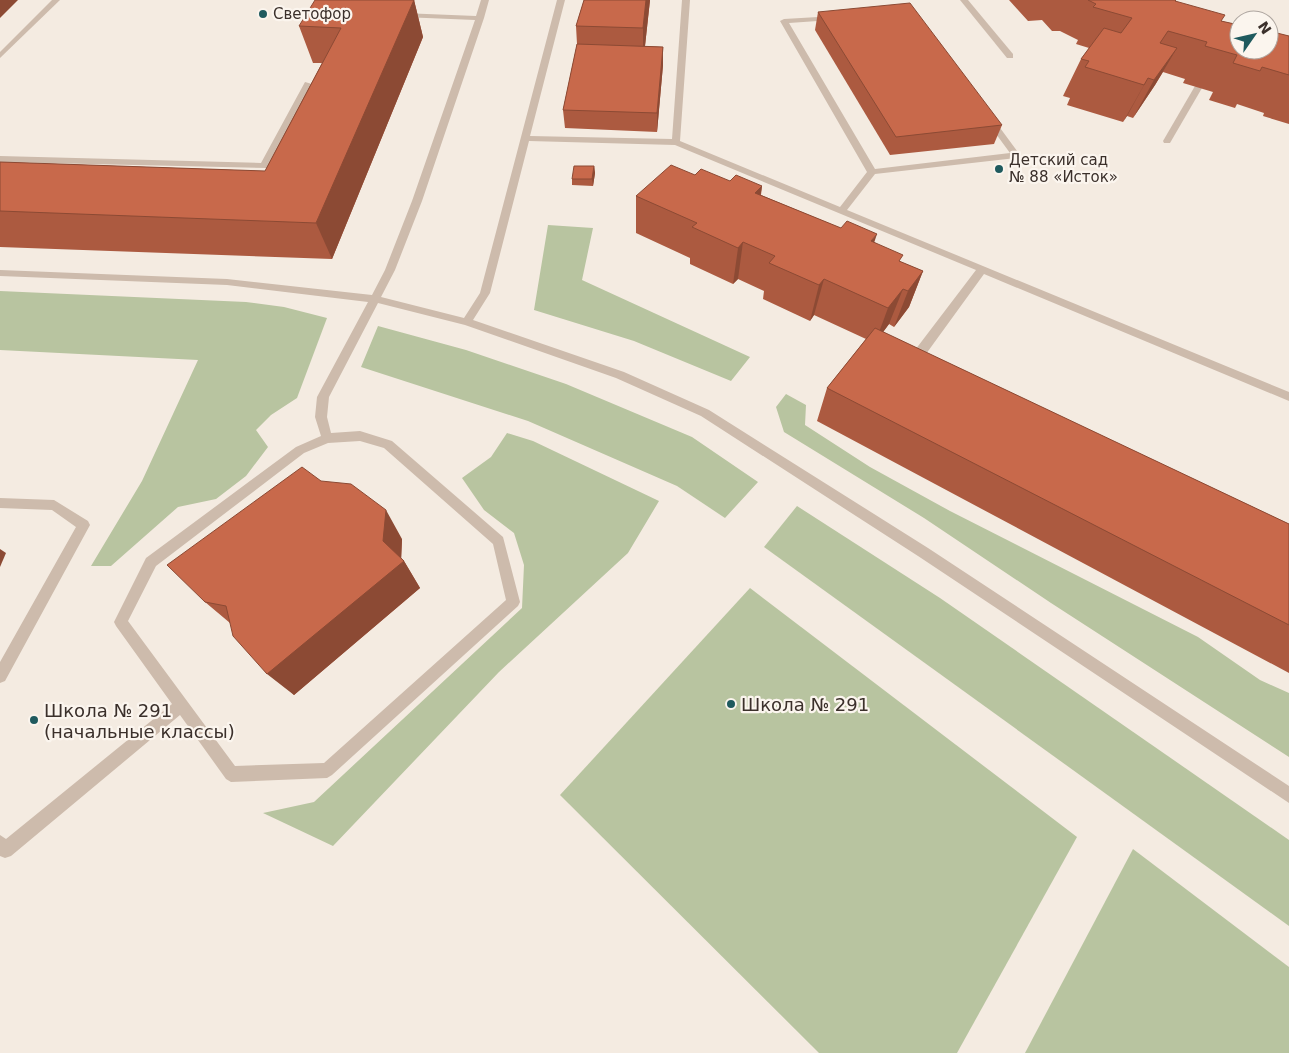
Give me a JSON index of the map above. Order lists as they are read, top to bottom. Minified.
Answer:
{"places":["Светофор","Детский сад № 88 «Исток»","Школа № 291","Школа № 291 (начальные классы)"],"north":"top right"}
